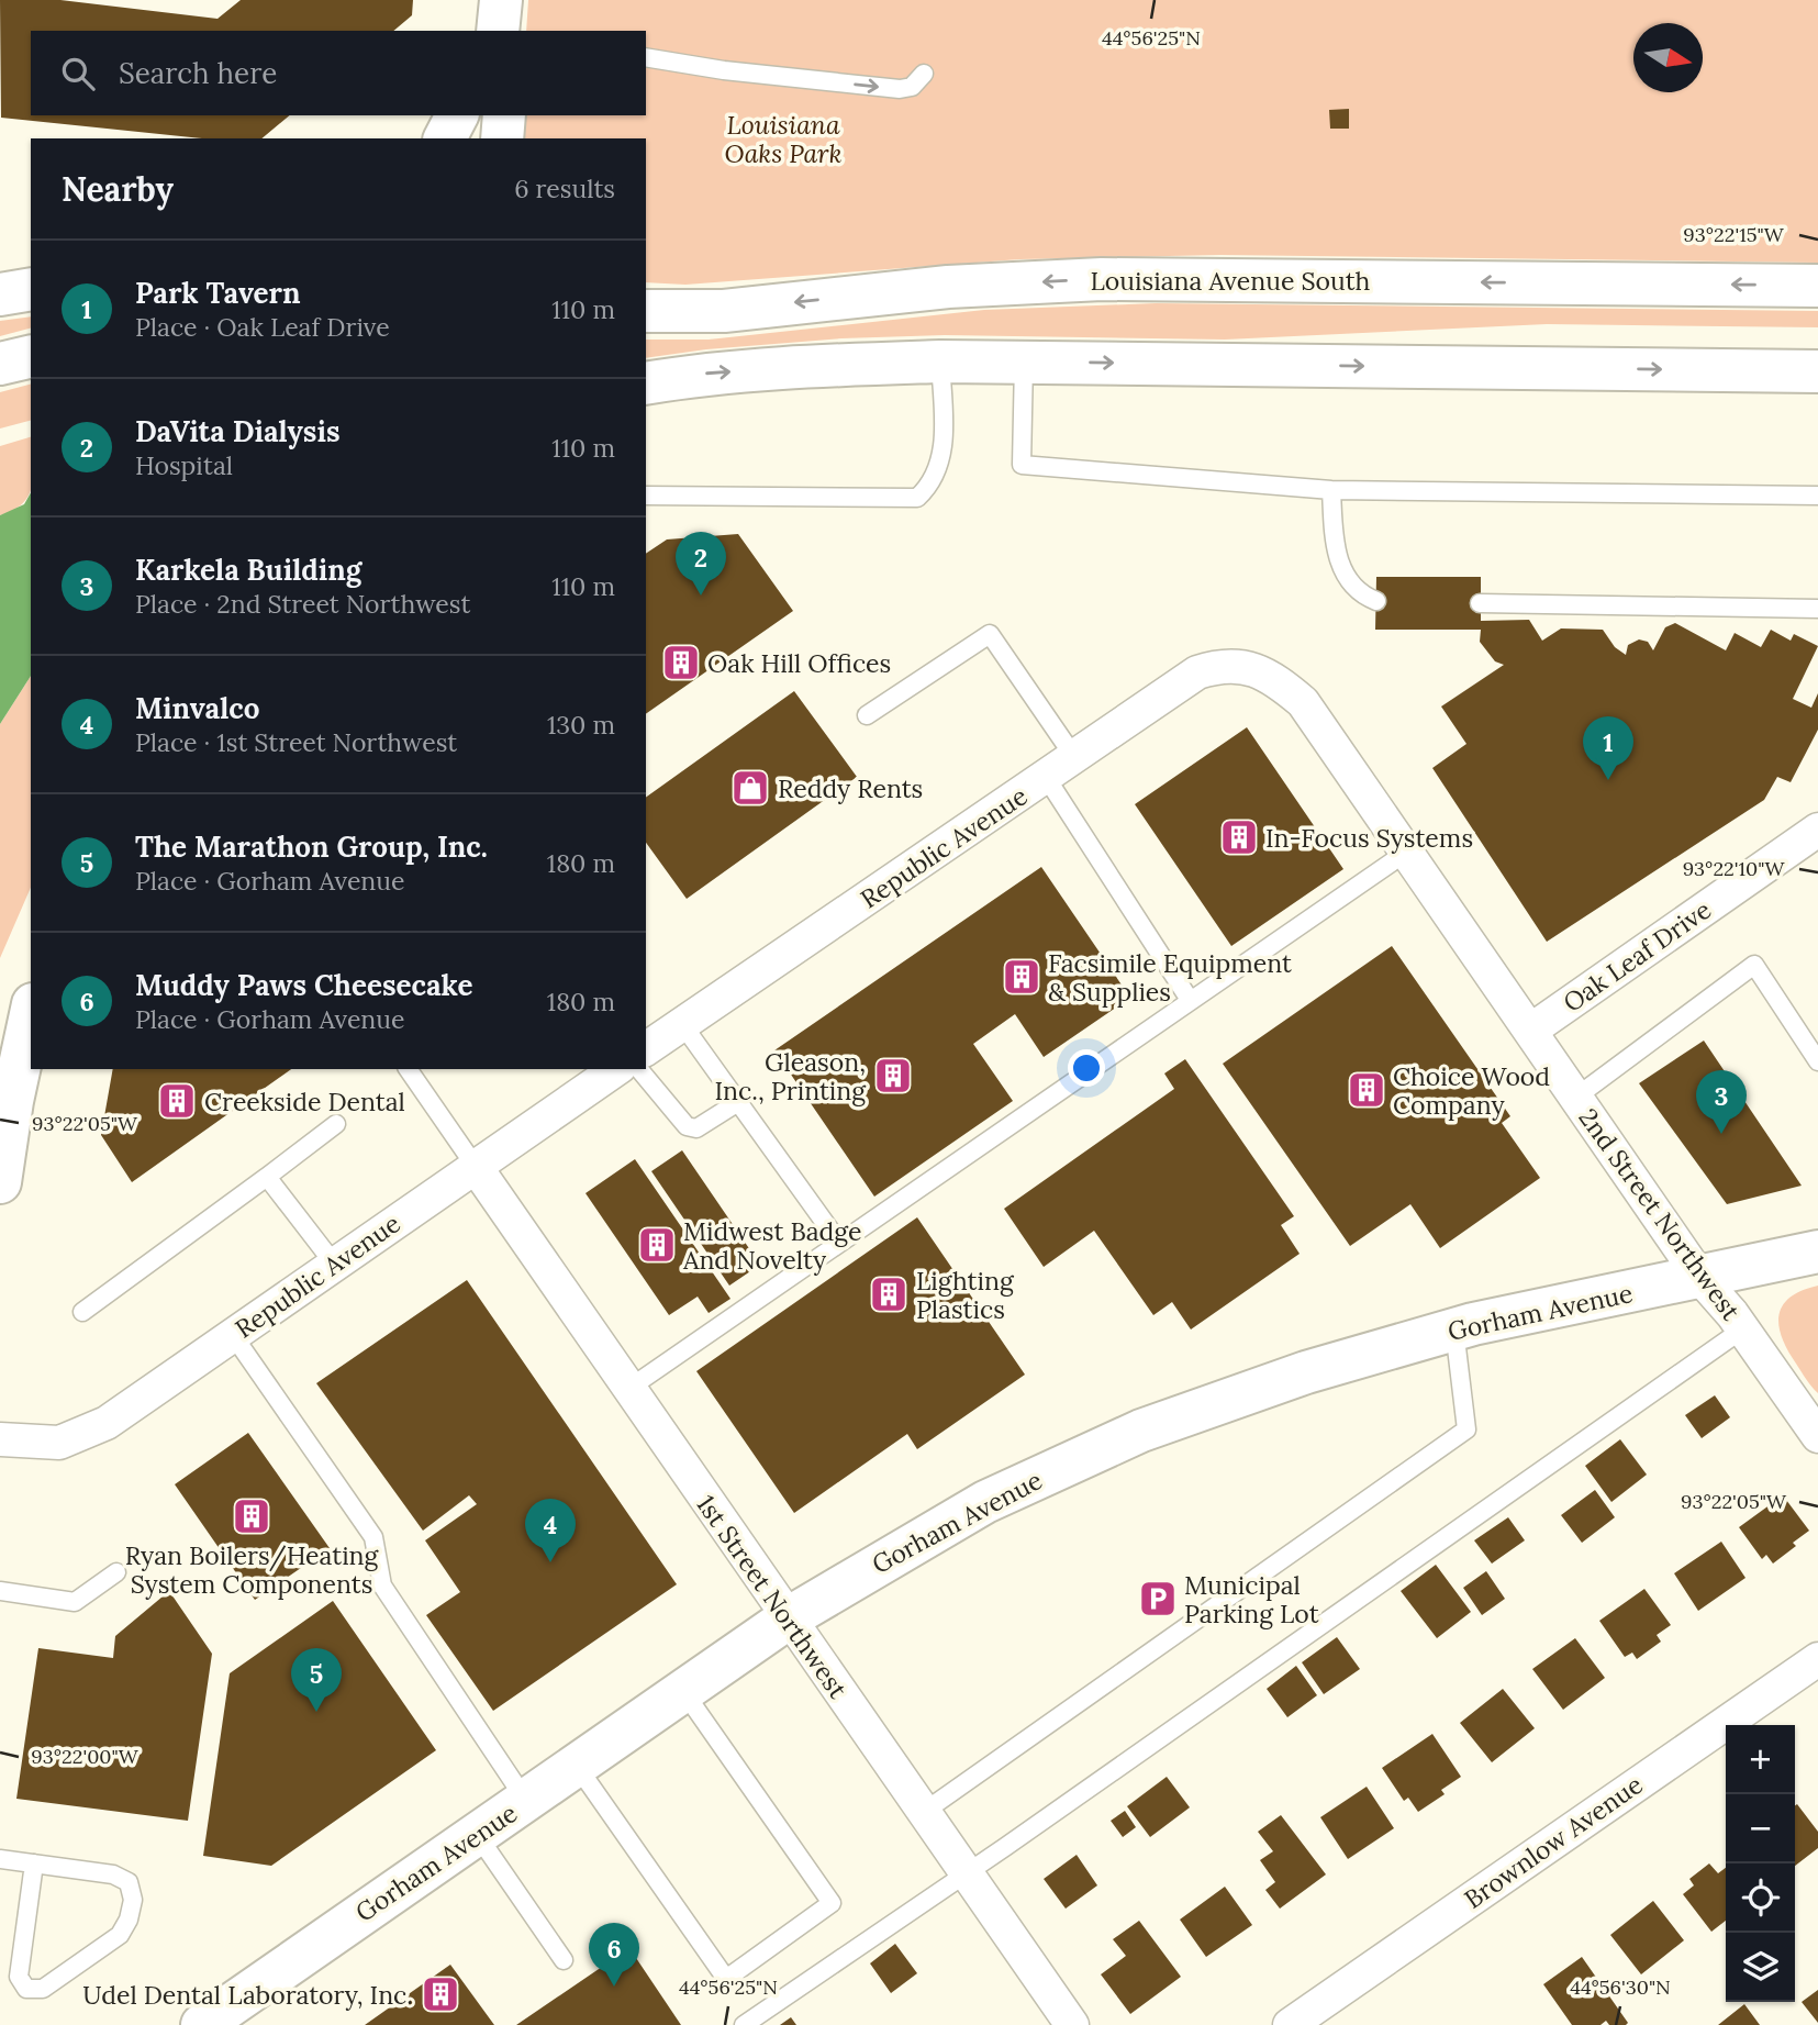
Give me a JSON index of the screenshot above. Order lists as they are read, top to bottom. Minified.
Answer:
{"streets":{"main road":["Louisiana Avenue South","Gorham Avenue"],"street":["Republic Avenue","Oak Leaf Drive","2nd Street Northwest","1st Street Northwest","Brownlow Avenue"]},"crossings":[["Republic Avenue","2nd Street Northwest"],["Republic Avenue","1st Street Northwest"],["Oak Leaf Drive","2nd Street Northwest"],["2nd Street Northwest","Gorham Avenue"],["Gorham Avenue","1st Street Northwest"]],"parks":["Louisiana Oaks Park"],"places":{"building":["Oak Hill Offices","In-Focus Systems","Facsimile Equipment & Supplies","Gleason, Inc., Printing","Choice Wood Company","Creekside Dental","Midwest Badge And Novelty","Lighting Plastics","Ryan Boilers/Heating System Components","Udel Dental Laboratory, Inc."],"shop":["Reddy Rents"],"parking":["Municipal Parking Lot"]},"north":"right","page":{"search":"Search here","heading":["Nearby","6 results"],"list":[{"mark":"1","name":"Park Tavern","note":"Place · Oak Leaf Drive","value":"110 m"},{"mark":"2","name":"DaVita Dialysis","note":"Hospital","value":"110 m"},{"mark":"3","name":"Karkela Building","note":"Place · 2nd Street Northwest","value":"110 m"},{"mark":"4","name":"Minvalco","note":"Place · 1st Street Northwest","value":"130 m"},{"mark":"5","name":"The Marathon Group, Inc.","note":"Place · Gorham Avenue","value":"180 m"},{"mark":"6","name":"Muddy Paws Cheesecake","note":"Place · Gorham Avenue","value":"180 m"}],"pins":["2","1","3","4","5","6"],"map_buttons":["+","−"]},"coordinates":["44°56'25\"N","93°22'15\"W","93°22'10\"W","93°22'05\"W","93°22'00\"W","44°56'30\"N"]}
